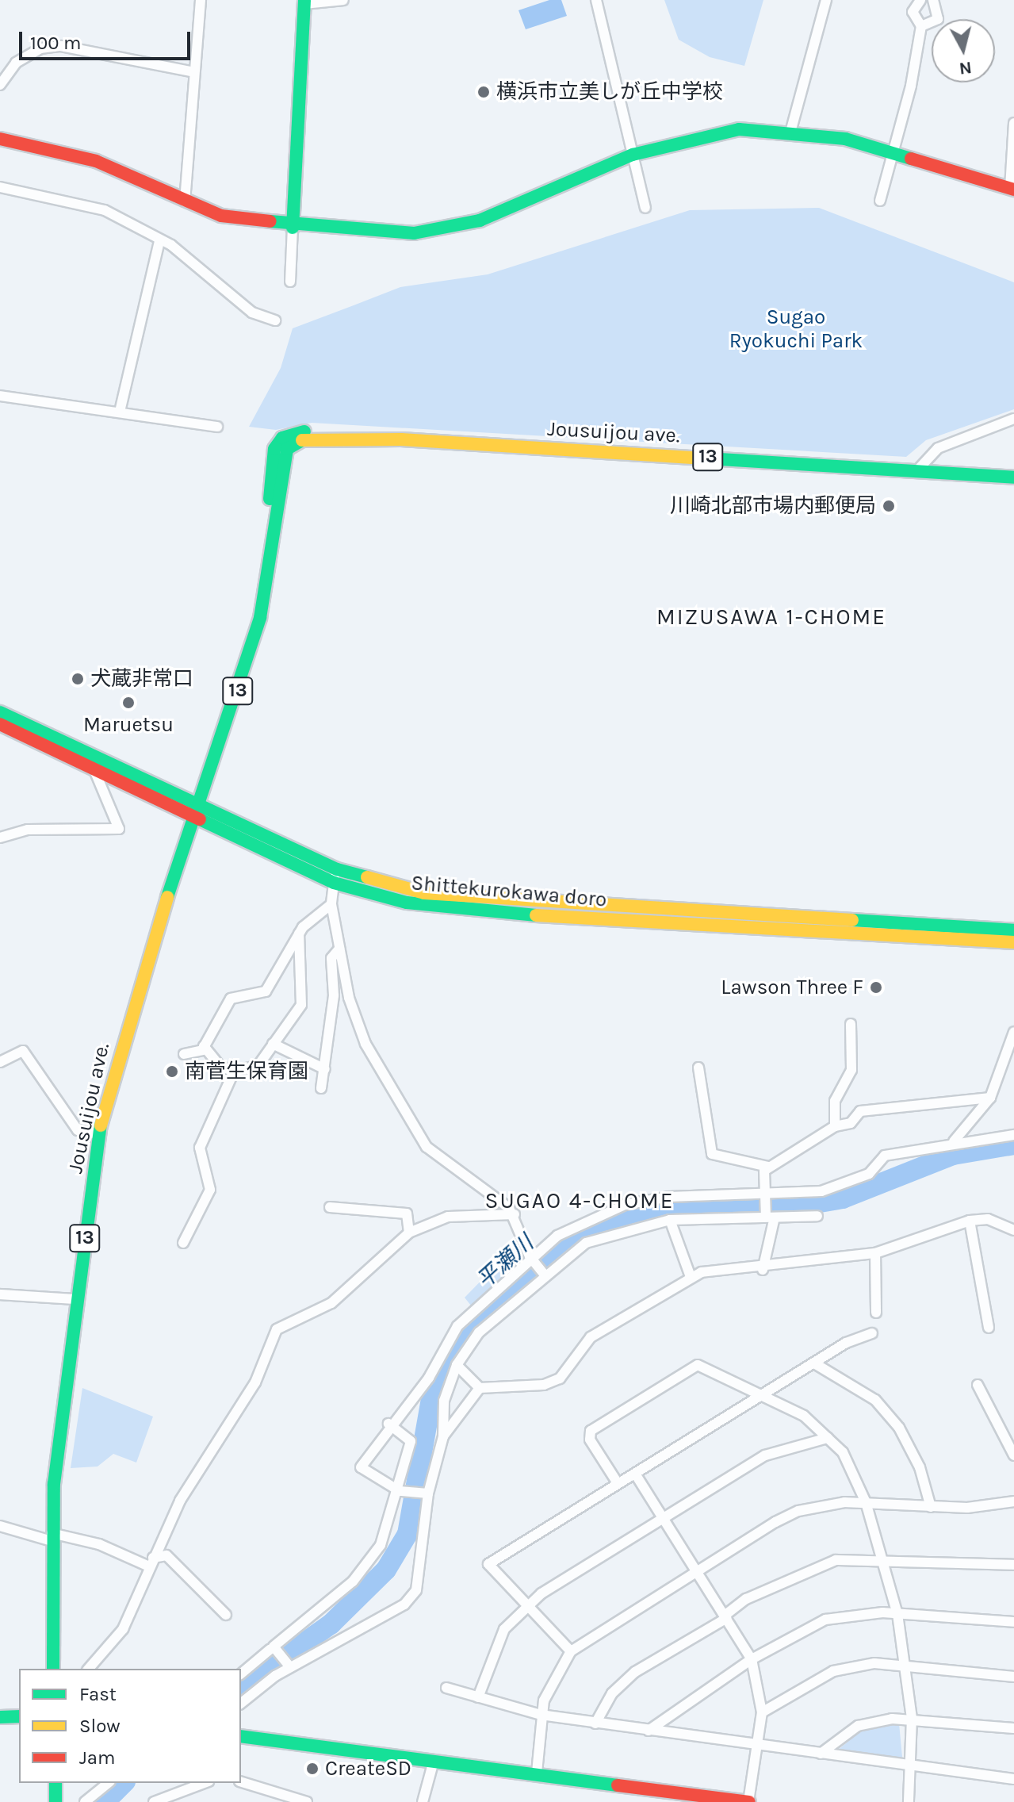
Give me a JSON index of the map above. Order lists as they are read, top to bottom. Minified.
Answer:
{"streets":{"main road":["Jousuijou ave.","13","Shittekurokawa doro"]},"crossings":[["Jousuijou ave.","Shittekurokawa doro"]],"districts":["MIZUSAWA 1-CHOME","SUGAO 4-CHOME"],"water":["平瀬川"],"parks":["Sugao Ryokuchi Park"],"places":["横浜市立美しが丘中学校","川崎北部市場内郵便局","犬蔵非常口","Maruetsu","Lawson Three F","南菅生保育園","CreateSD"],"legend":["Fast","Slow","Jam"],"scale_bar":"100 m","north":"bottom"}
